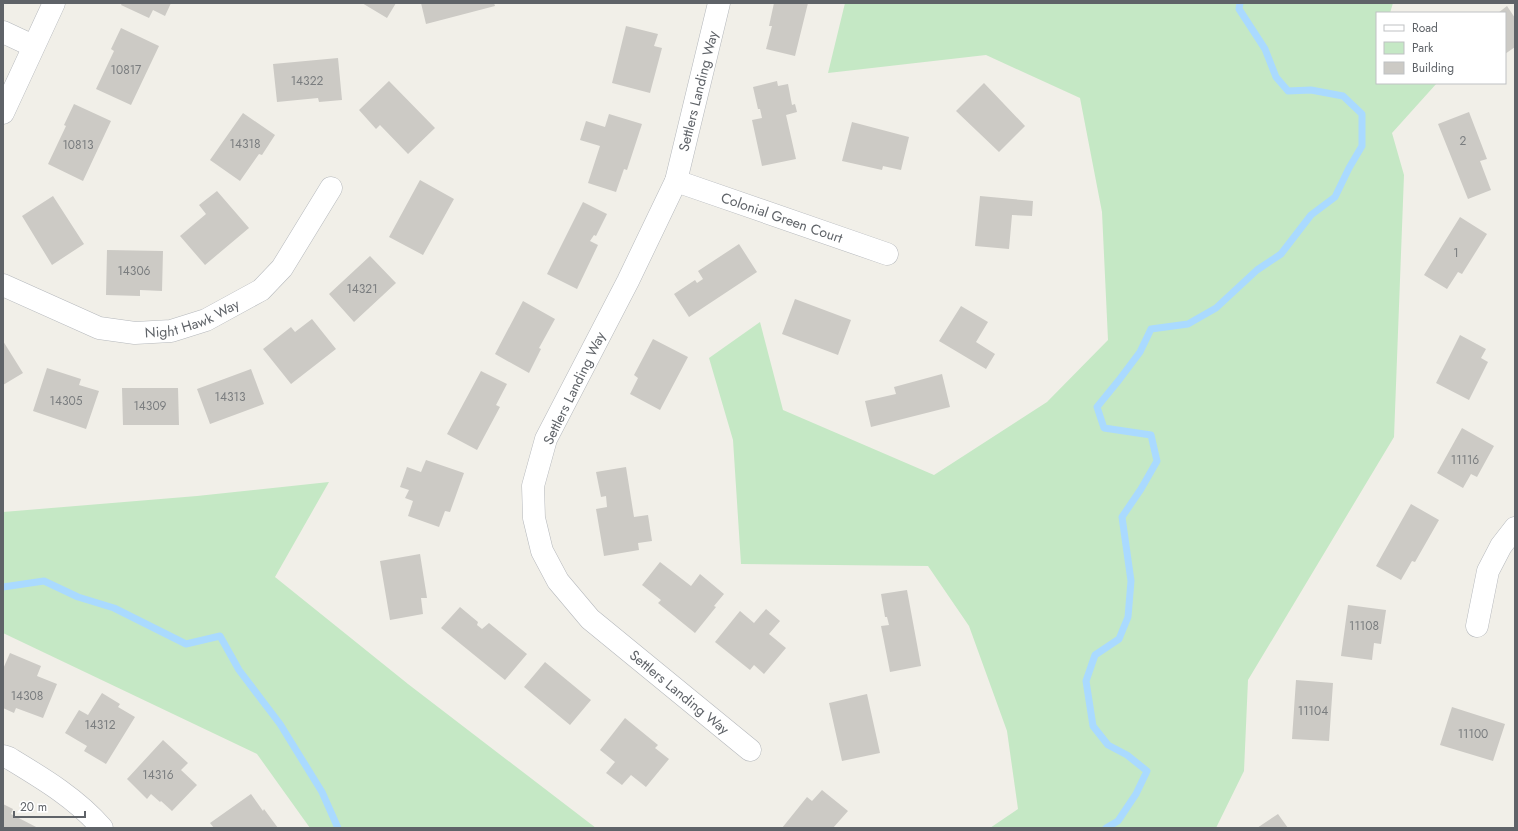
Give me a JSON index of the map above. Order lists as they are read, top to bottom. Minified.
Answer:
{"streets":{"street":["Settlers Landing Way","Colonial Green Court","Night Hawk Way"]},"crossings":[["Settlers Landing Way","Colonial Green Court"]],"house_numbers":["10817","14322","2","14318","10813","1","14306","14321","14313","14305","14309","11116","11108","14308","11104","14312","11100","14316"],"legend":["Road","Park","Building"],"scale_bar":"20 m"}
